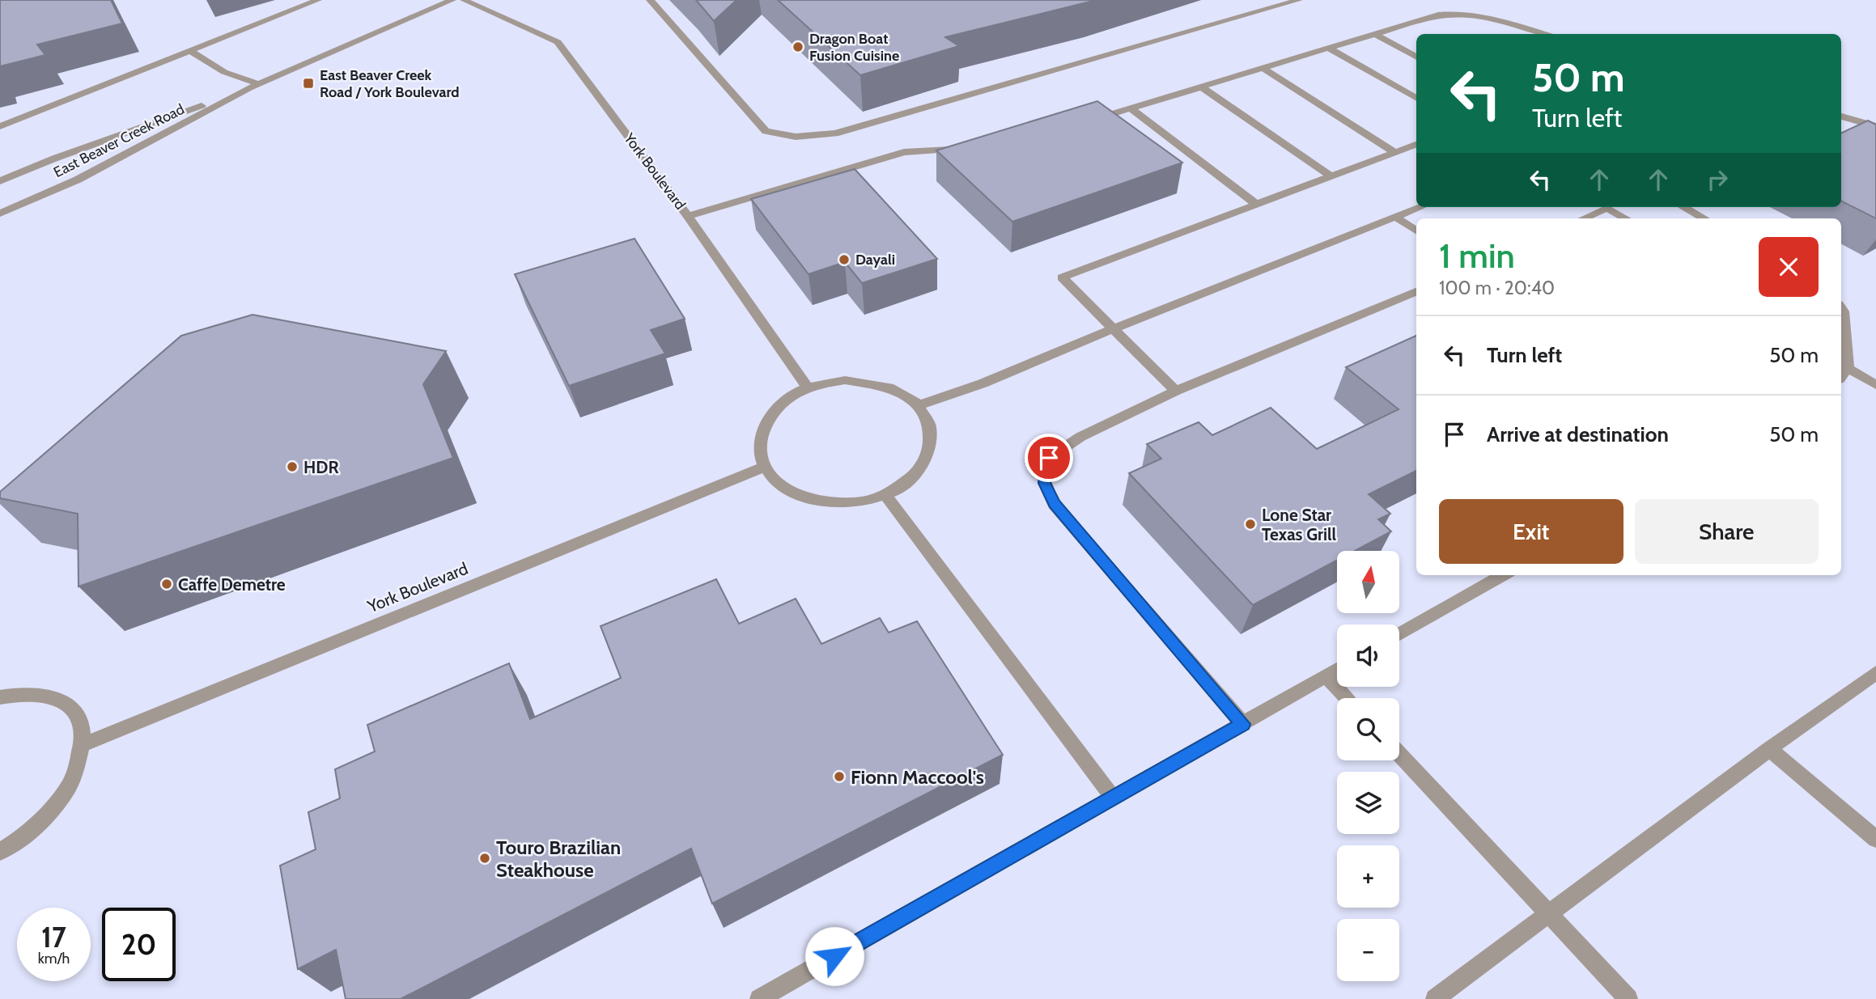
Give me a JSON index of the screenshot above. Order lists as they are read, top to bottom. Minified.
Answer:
{"streets":{"street":["East Beaver Creek Road","York Boulevard"]},"places":{"other":["Dragon Boat Fusion Cuisine","Dayali","HDR","Lone Star Texas Grill","Caffe Demetre","Fionn Maccool's","Touro Brazilian Steakhouse"],"transit":["East Beaver Creek Road / York Boulevard"]},"north":"top","page":{"turn":["50 m","Turn left"],"heading":["1 min","100 m · 20:40"],"list":[{"name":"Turn left","value":"50 m"},{"name":"Arrive at destination","value":"50 m"}],"buttons":["Exit","Share"],"map_buttons":["+","−"],"speed":"17 km/h","limit":"20"}}
